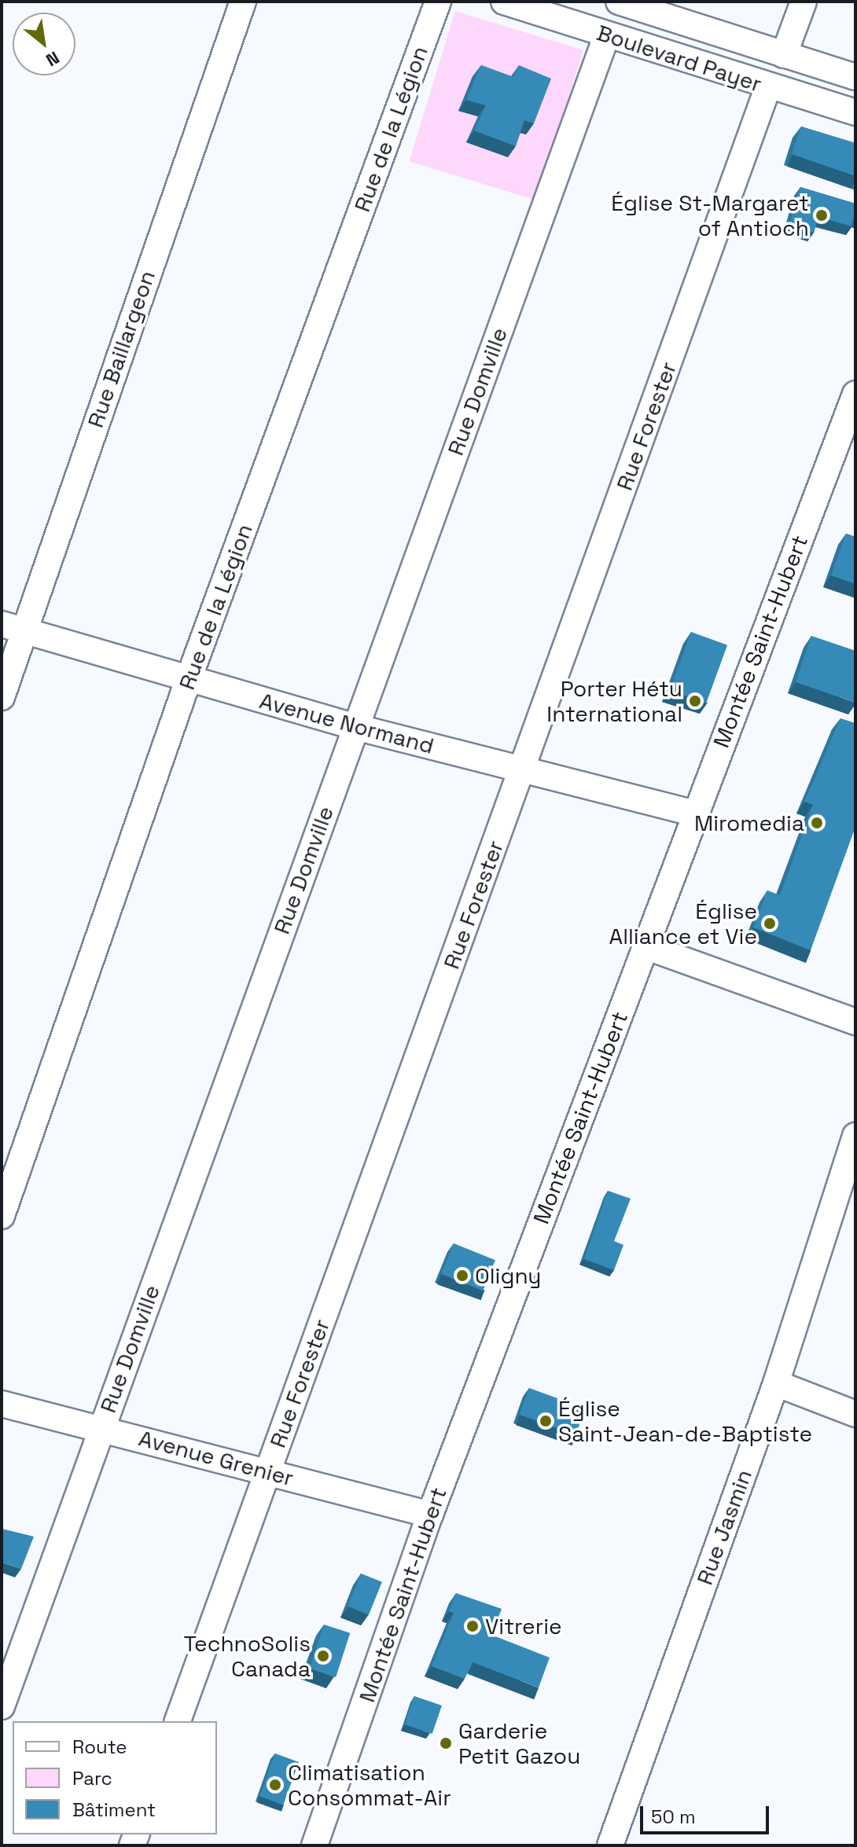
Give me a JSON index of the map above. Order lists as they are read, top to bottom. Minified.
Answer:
{"streets":{"street":["Boulevard Payer","Rue de la Légion","Rue Baillargeon","Rue Domville","Rue Forester","Montée Saint-Hubert","Avenue Normand","Avenue Grenier","Rue Jasmin"]},"crossings":[["Boulevard Payer","Rue Domville"],["Boulevard Payer","Rue Forester"],["Rue de la Légion","Avenue Normand"],["Rue Baillargeon","Avenue Normand"],["Rue Domville","Avenue Normand"],["Rue Domville","Avenue Grenier"],["Rue Forester","Avenue Normand"],["Rue Forester","Avenue Grenier"],["Montée Saint-Hubert","Avenue Normand"],["Montée Saint-Hubert","Avenue Grenier"]],"places":["Église St-Margaret of Antioch","Porter Hétu International","Miromedia","Église Alliance et Vie","Oligny","Église Saint-Jean-de-Baptiste","Vitrerie","TechnoSolis Canada","Garderie Petit Gazou","Climatisation Consommat-Air"],"legend":["Route","Parc","Bâtiment"],"scale_bar":"50 m","north":"bottom right"}
